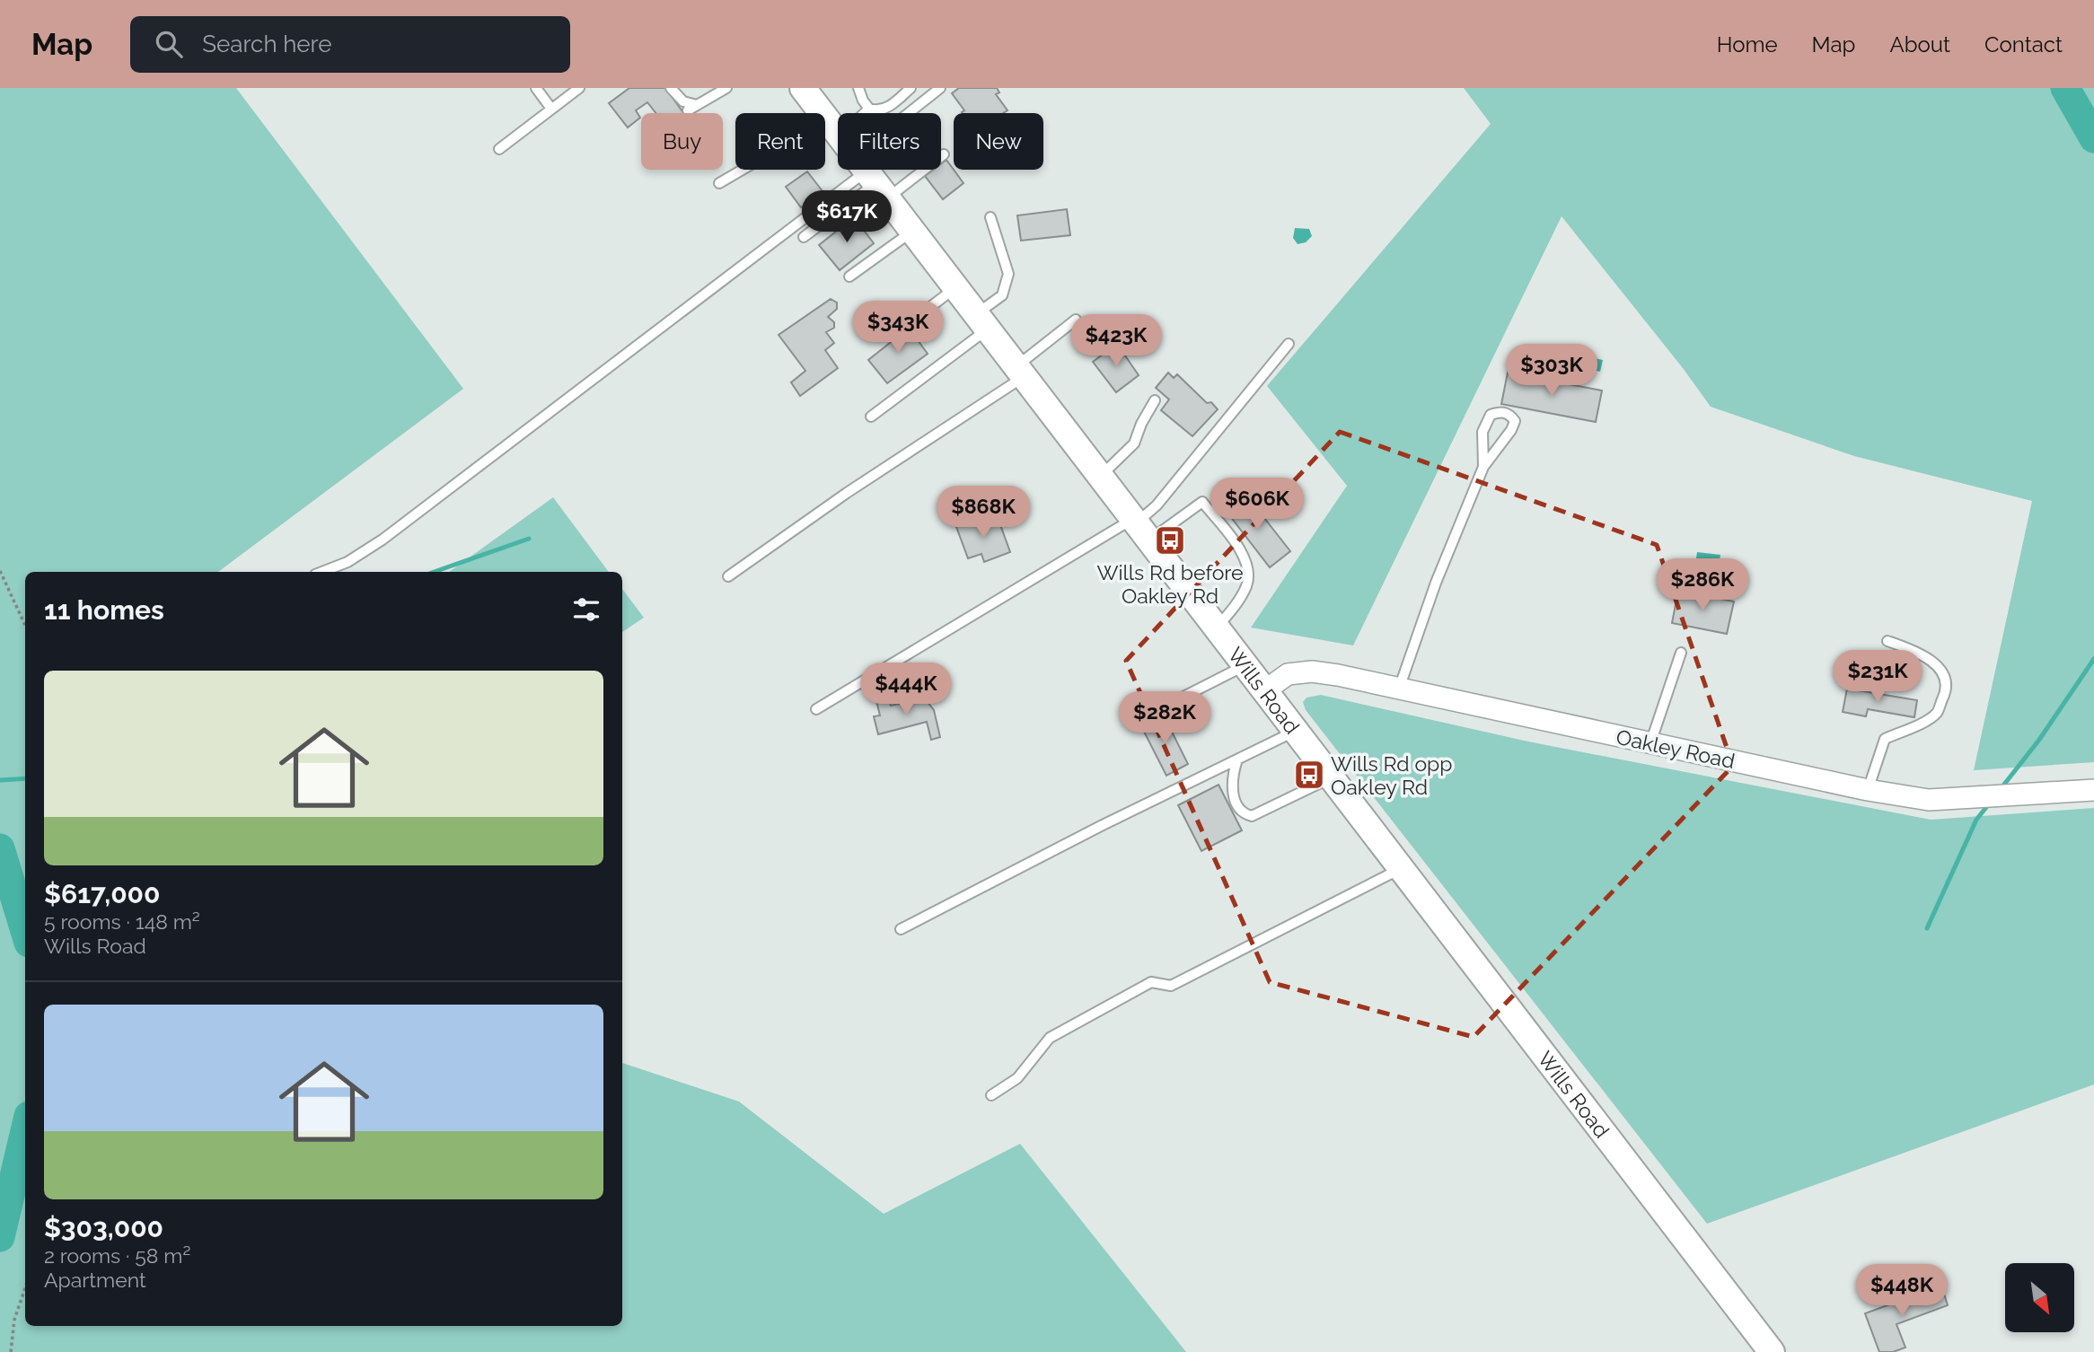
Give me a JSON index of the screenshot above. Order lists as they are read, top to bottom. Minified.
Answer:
{"streets":{"street":["Wills Road","Oakley Road"]},"crossings":[["Wills Road","Oakley Road"]],"places":{"bus stop":["Wills Rd before Oakley Rd","Wills Rd opp Oakley Rd"]},"north":"bottom right","page":{"header":"Map","search":"Search here","nav":["Home","Map","About","Contact"],"chip":["Buy","Rent","Filters","New"],"price":["$617K","$343K","$423K","$303K","$606K","$868K","$286K","$231K","$444K","$282K","$448K"],"heading":"11 homes","list":[{"name":"$617,000","note":"5 rooms · 148 m² · Wills Road"},{"name":"$303,000","note":"2 rooms · 58 m² · Apartment"}]}}
